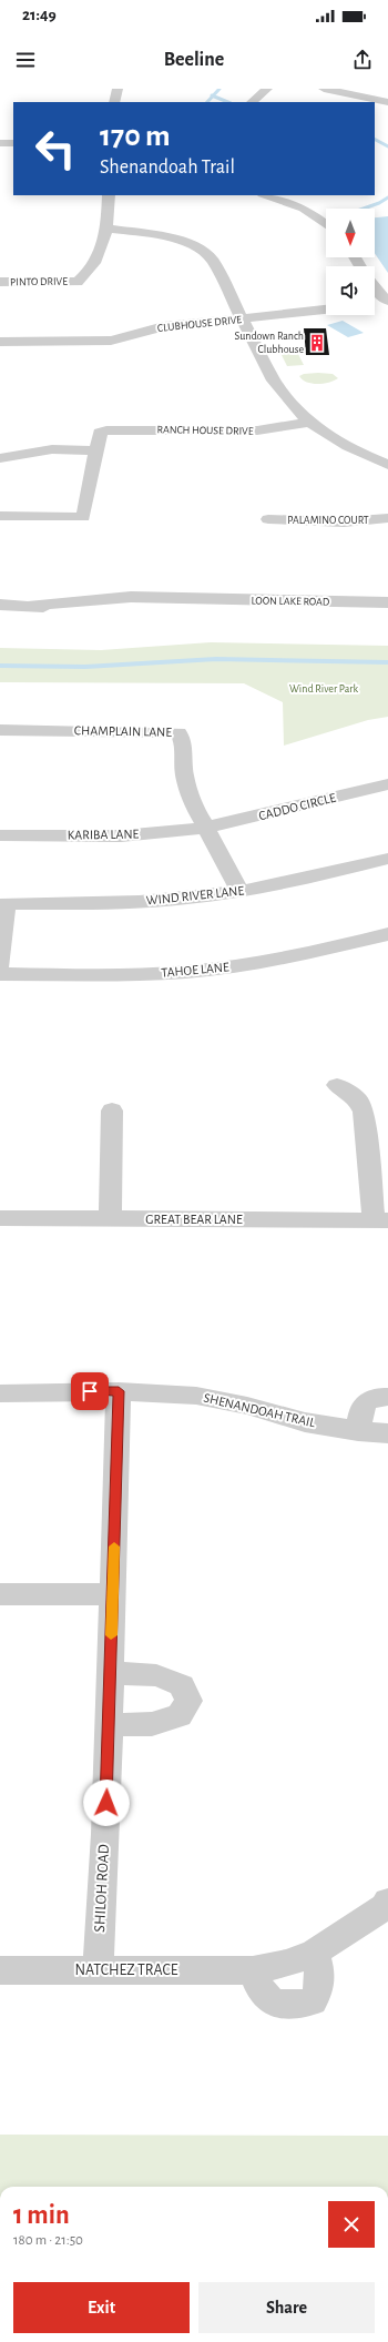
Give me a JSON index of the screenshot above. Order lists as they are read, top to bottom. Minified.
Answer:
{"streets":{"street":["PINTO DRIVE","CLUBHOUSE DRIVE","RANCH HOUSE DRIVE","PALAMINO COURT","LOON LAKE ROAD","CHAMPLAIN LANE","CADDO CIRCLE","KARIBA LANE","WIND RIVER LANE","TAHOE LANE","GREAT BEAR LANE","SHENANDOAH TRAIL","SHILOH ROAD","NATCHEZ TRACE"]},"crossings":[["CHAMPLAIN LANE","CADDO CIRCLE"],["CHAMPLAIN LANE","KARIBA LANE"],["CHAMPLAIN LANE","WIND RIVER LANE"],["CADDO CIRCLE","KARIBA LANE"],["SHENANDOAH TRAIL","SHILOH ROAD"],["SHILOH ROAD","NATCHEZ TRACE"]],"parks":["Wind River Park"],"places":{"building":["Sundown Ranch Clubhouse"]},"north":"bottom","page":{"status":"21:49","header":"Beeline","turn":["170 m","Shenandoah Trail"],"heading":["1 min","180 m · 21:50"],"buttons":["Exit","Share"]}}
